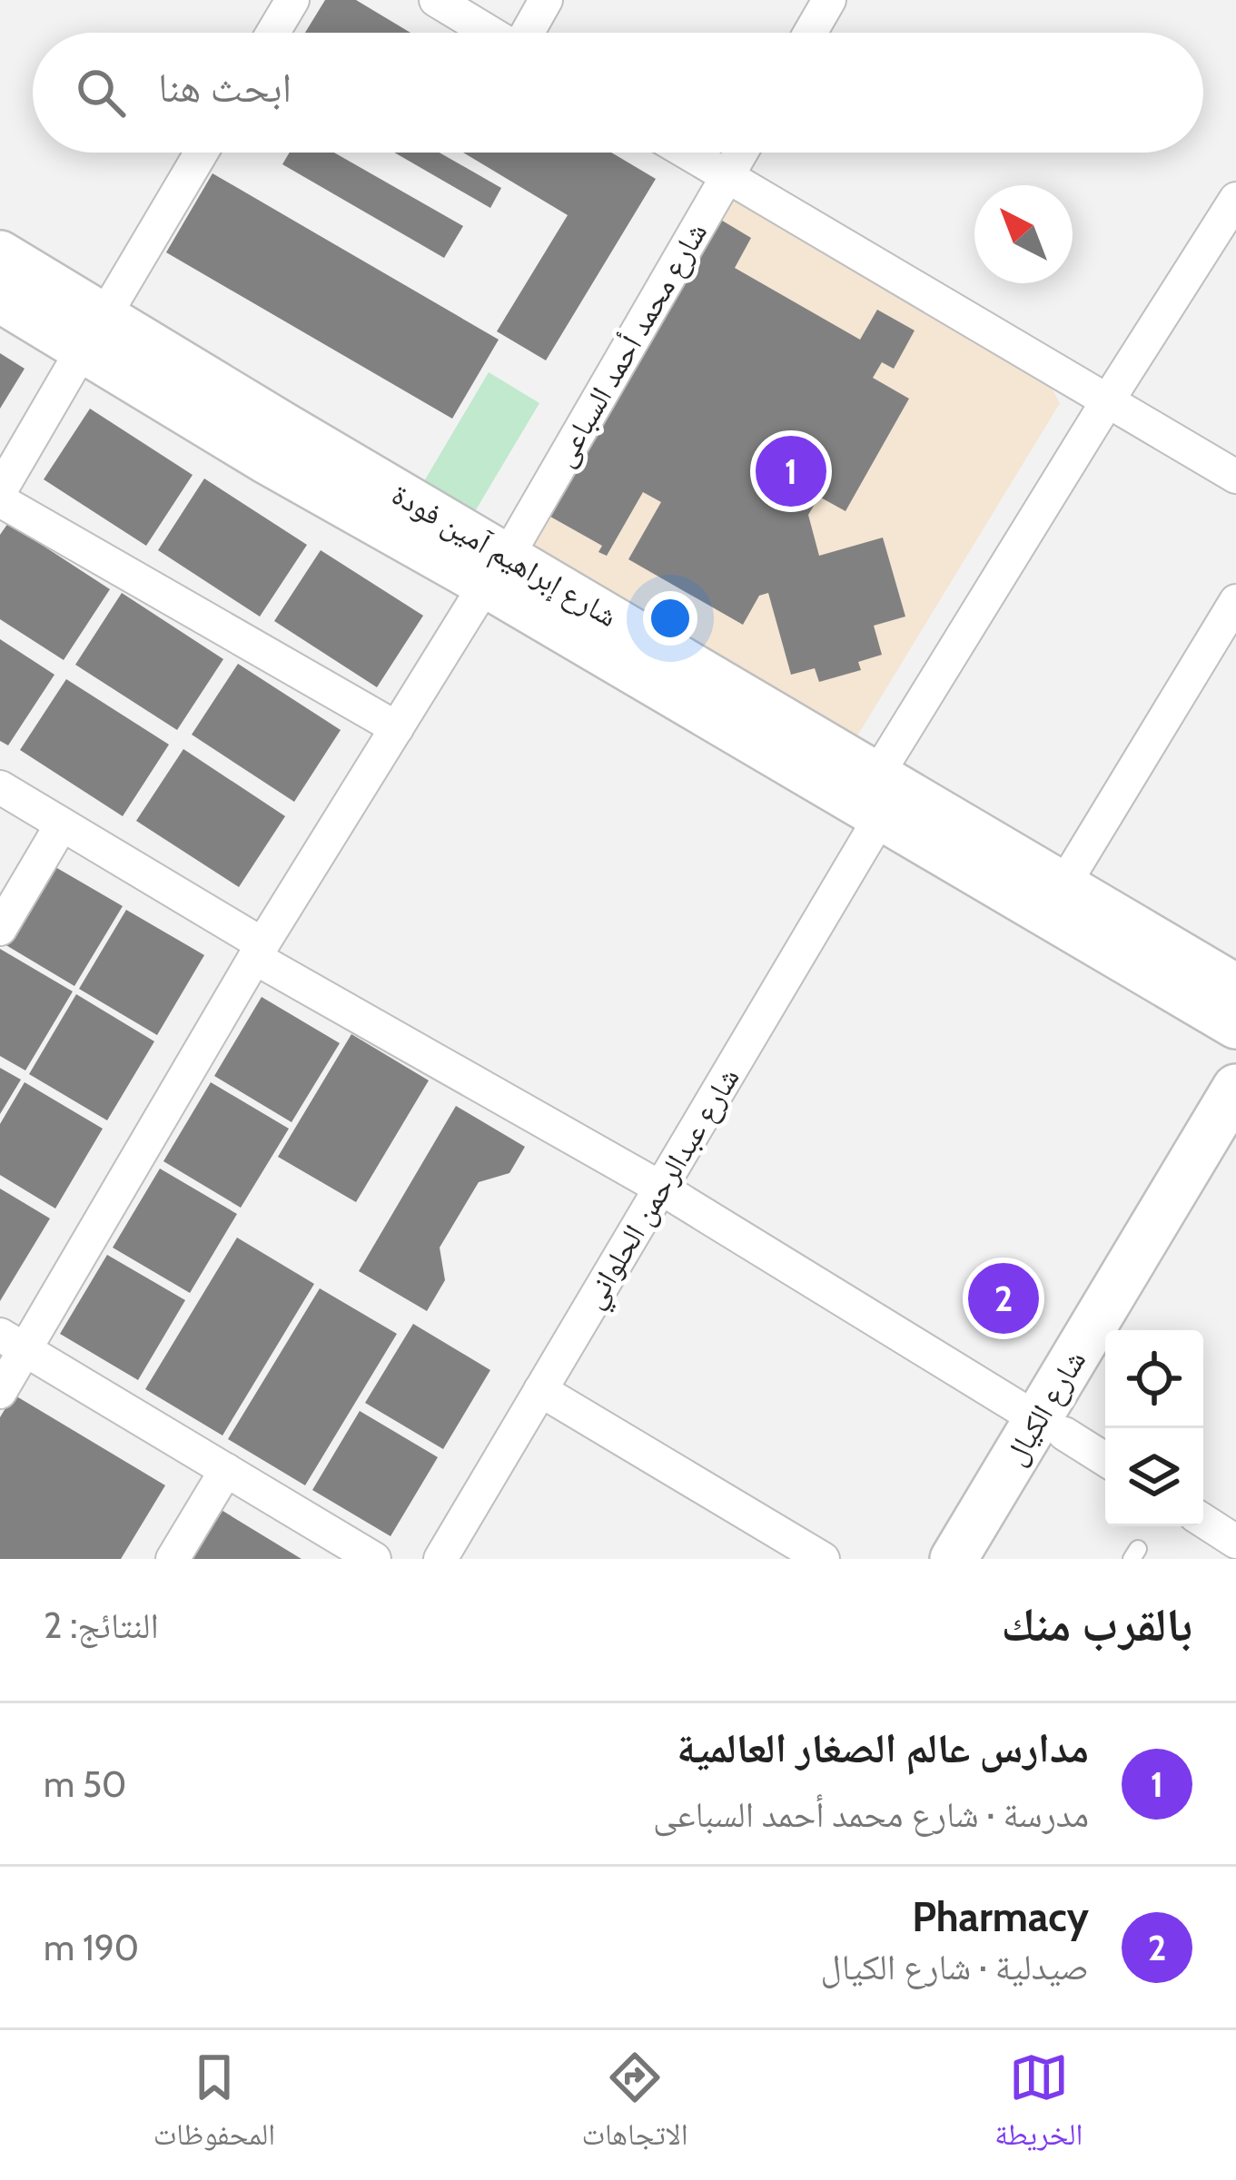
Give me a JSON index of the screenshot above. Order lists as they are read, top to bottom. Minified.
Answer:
{"streets":{"street":["شارع محمد أحمد السباعى","شارع إبراهيم آمين فودة","شارع عبدالرحمن الحلواني","شارع الكيال"]},"crossings":[["شارع محمد أحمد السباعى","شارع إبراهيم آمين فودة"],["شارع إبراهيم آمين فودة","شارع عبدالرحمن الحلواني"]],"north":"top left","page":{"search":"ابحث هنا","pins":["1","2"],"heading":["بالقرب منك","النتائج: 2"],"list":[{"mark":"1","name":"مدارس عالم الصغار العالمية","note":"مدرسة · شارع محمد أحمد السباعى","value":"50 m"},{"mark":"2","name":"Pharmacy","note":"صيدلية · شارع الكيال","value":"190 m"}],"nav":["الخريطة","الاتجاهات","المحفوظات"]}}
